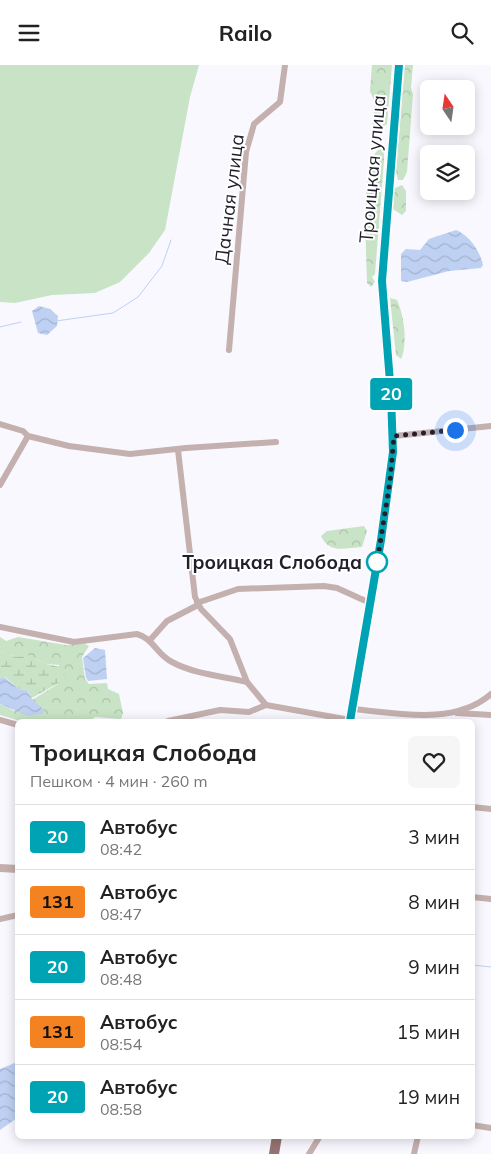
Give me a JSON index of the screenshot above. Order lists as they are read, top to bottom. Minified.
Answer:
{"streets":{"main road":["Троицкая улица"],"street":["Дачная улица"]},"places":["Троицкая Слобода"],"lines":["bus line 20"],"north":"top","page":{"header":"Railo","on_map":"20","heading":["Троицкая Слобода","Пешком · 4 мин · 260 m"],"list":[{"mark":"20","name":"Автобус","note":"08:42","value":"3 мин"},{"mark":"131","name":"Автобус","note":"08:47","value":"8 мин"},{"mark":"20","name":"Автобус","note":"08:48","value":"9 мин"},{"mark":"131","name":"Автобус","note":"08:54","value":"15 мин"},{"mark":"20","name":"Автобус","note":"08:58","value":"19 мин"}]}}
